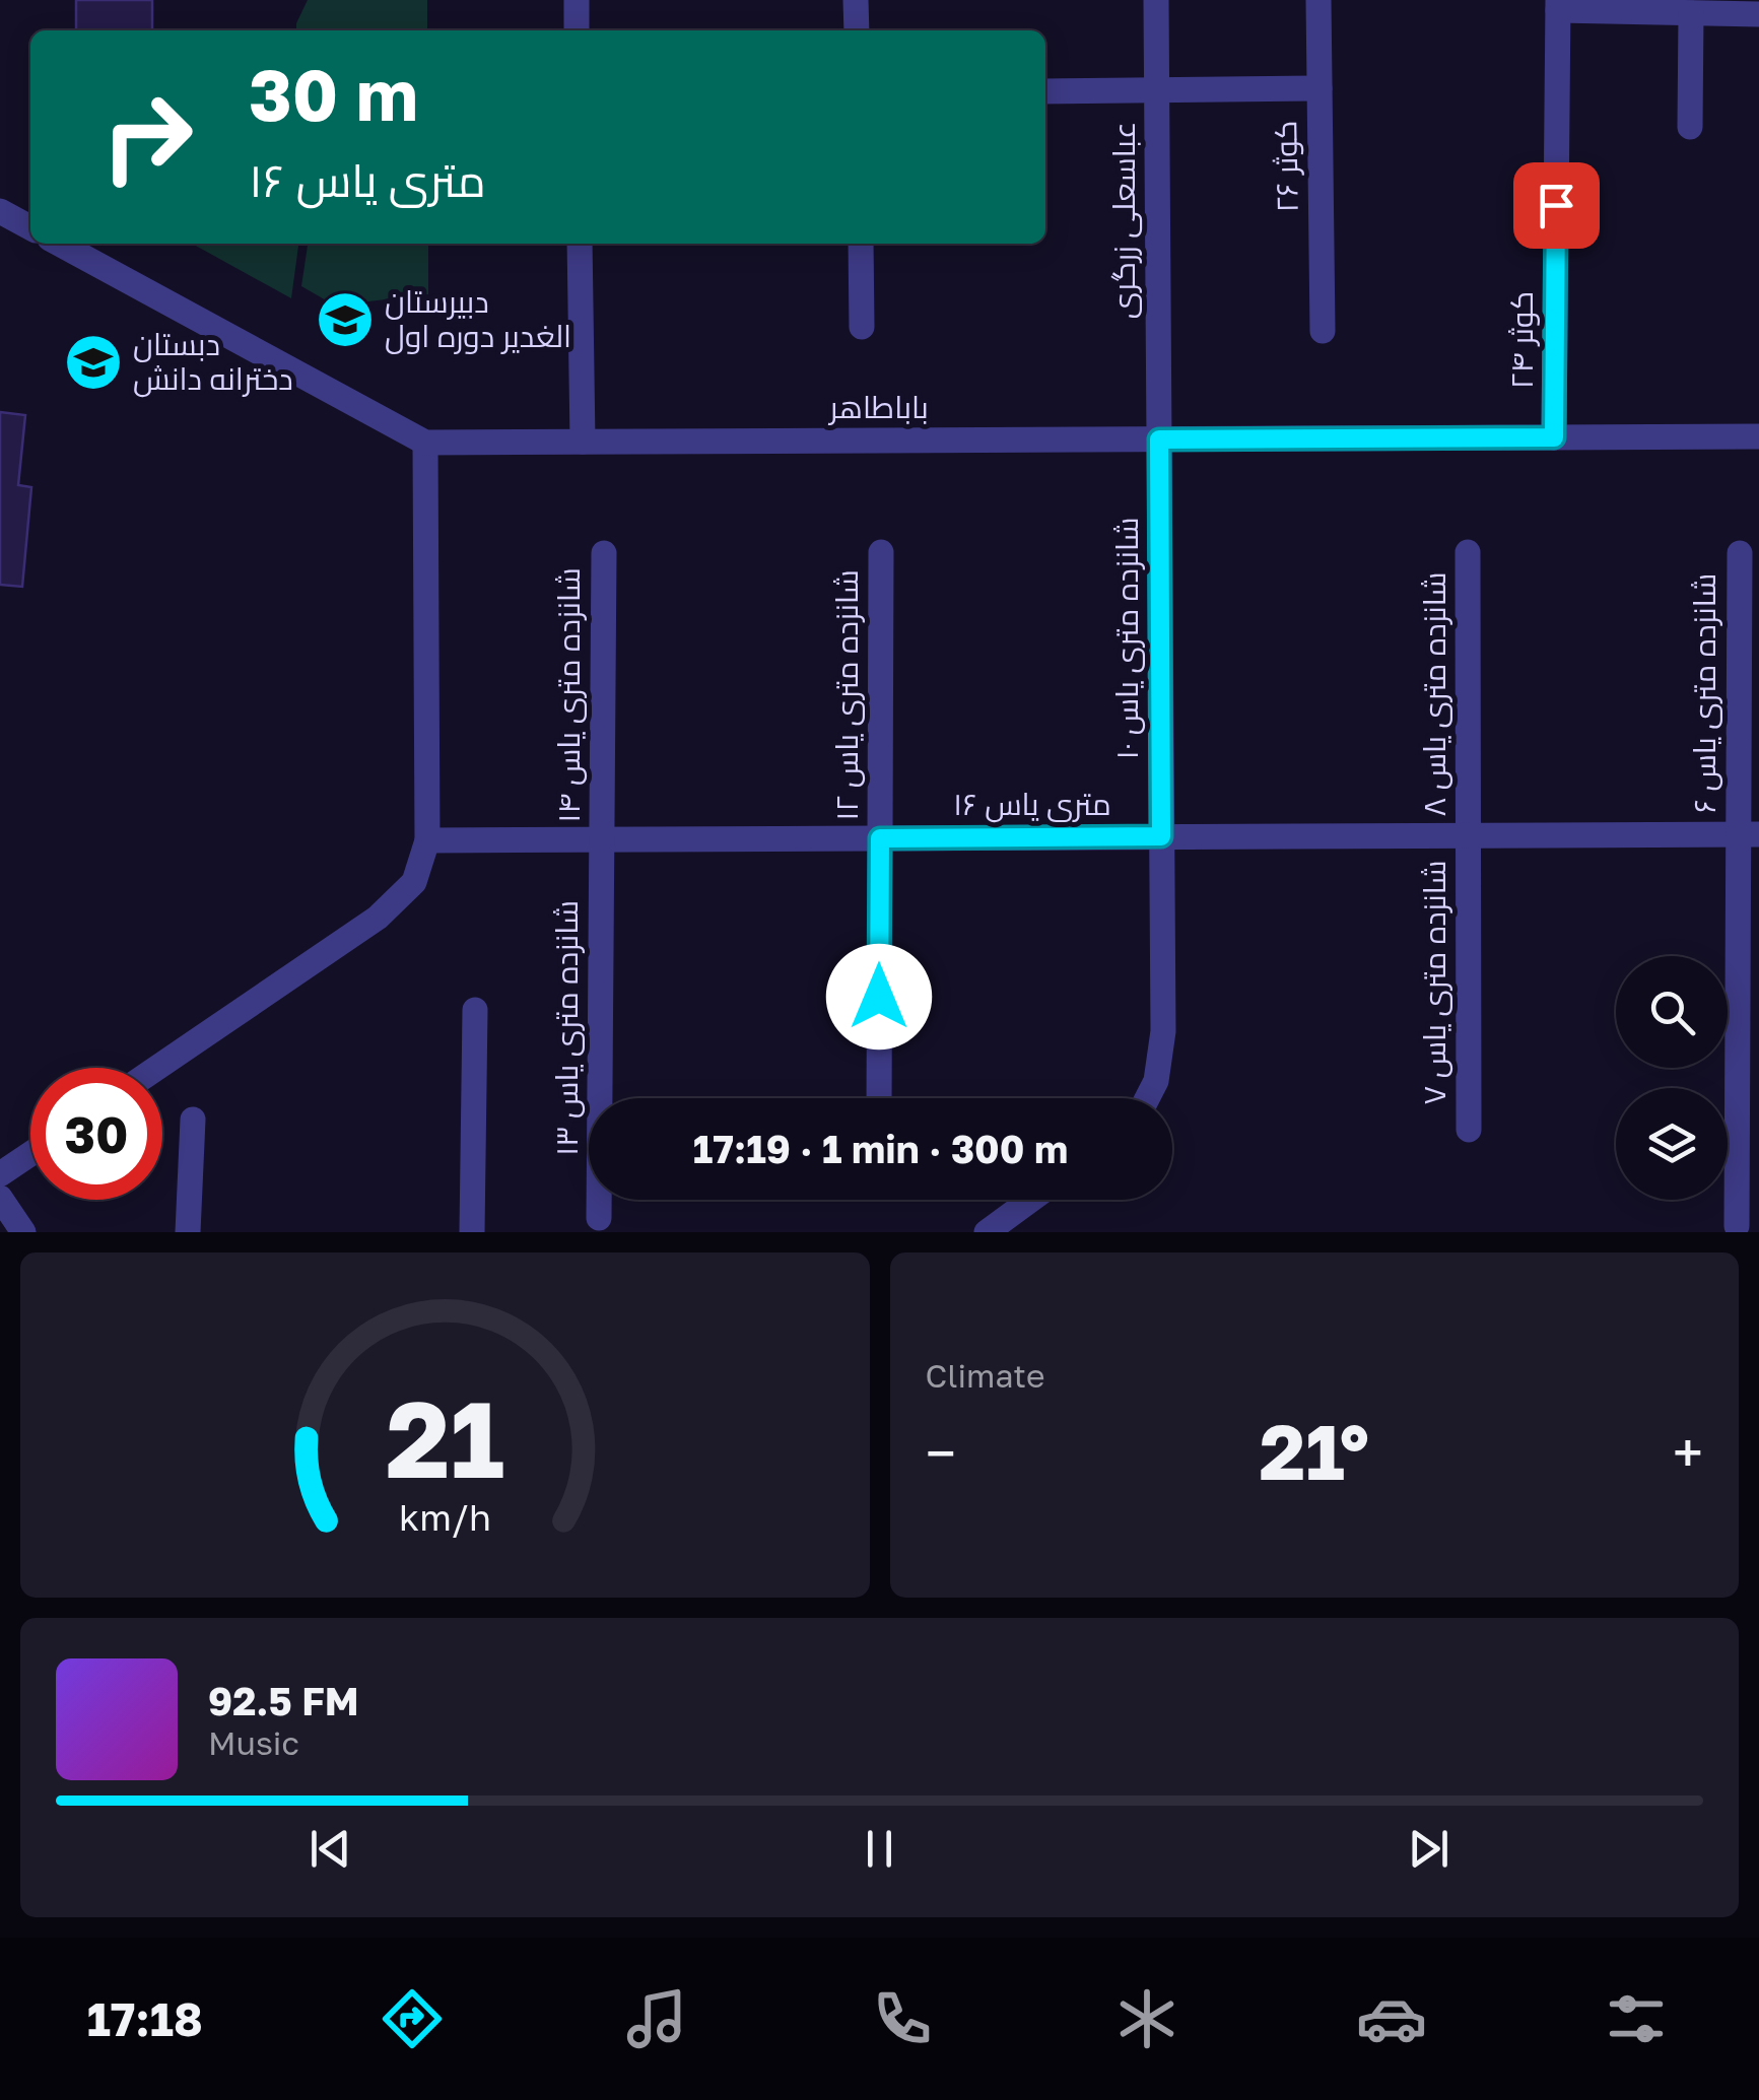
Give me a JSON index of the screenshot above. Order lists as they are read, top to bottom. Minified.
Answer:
{"streets":{"street":["کوثر ۲۶","عباسعلی زرگری","کوثر ۲۴","باباطاهر","شانزده متری یاس ۱۰","شانزده متری یاس ۶","شانزده متری یاس ۸","شانزده متری یاس ۱۴","شانزده متری یاس ۱۲","۱۶ متری یاس","شانزده متری یاس ۷","شانزده متری یاس ۱۳"]},"crossings":[["عباسعلی زرگری","باباطاهر"],["عباسعلی زرگری","شانزده متری یاس ۱۰"],["کوثر ۲۴","باباطاهر"],["باباطاهر","شانزده متری یاس ۱۰"],["شانزده متری یاس ۱۰","۱۶ متری یاس"],["شانزده متری یاس ۶","۱۶ متری یاس"],["شانزده متری یاس ۸","۱۶ متری یاس"],["شانزده متری یاس ۸","شانزده متری یاس ۷"],["شانزده متری یاس ۱۴","۱۶ متری یاس"],["شانزده متری یاس ۱۴","شانزده متری یاس ۱۳"],["شانزده متری یاس ۱۲","۱۶ متری یاس"],["۱۶ متری یاس","شانزده متری یاس ۷"],["۱۶ متری یاس","شانزده متری یاس ۱۳"]],"places":{"school or university":["دبیرستان الغدیر دوره اول","دبستان دخترانه دانش"]},"page":{"turn":["30 m","۱۶ متری یاس"],"limit":"30","trip":"17:19 · 1 min · 300 m","tile":"Climate","heat":["−","21°","+"],"song":["92.5 FM","Music"],"tabs":"17:18","gauge":["21","km/h"]}}
